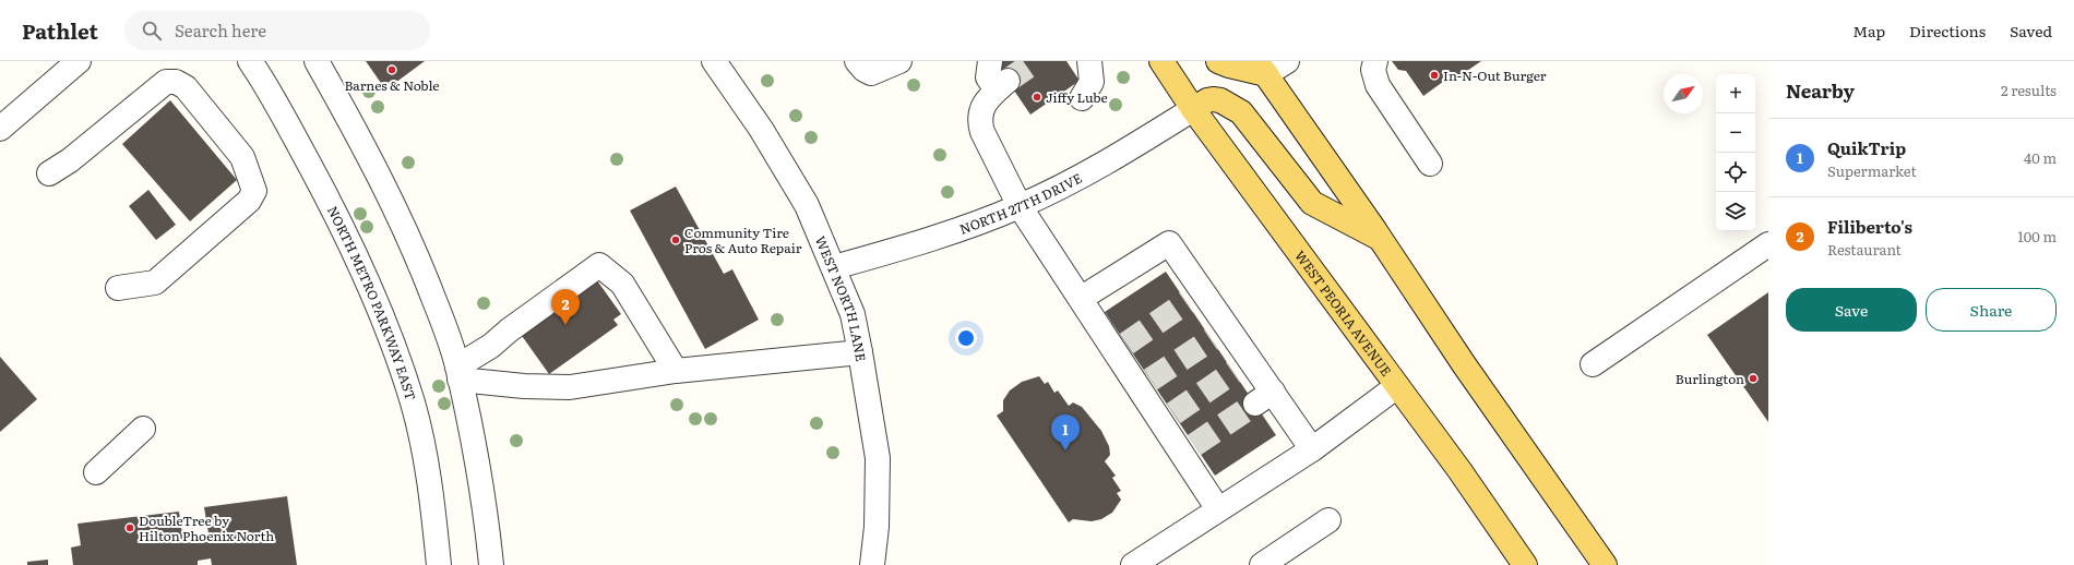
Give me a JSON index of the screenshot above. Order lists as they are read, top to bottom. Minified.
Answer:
{"streets":{"main road":["WEST PEORIA AVENUE"],"street":["NORTH 27TH DRIVE","WEST NORTH LANE","NORTH METRO PARKWAY EAST"]},"crossings":[["NORTH 27TH DRIVE","WEST NORTH LANE"],["NORTH 27TH DRIVE","WEST PEORIA AVENUE"]],"places":["Barnes & Noble","In-N-Out Burger","Jiffy Lube","Community Tire Pros & Auto Repair","Burlington","DoubleTree by Hilton Phoenix North"],"north":"top right","page":{"header":"Pathlet","search":"Search here","nav":["Map","Directions","Saved"],"heading":["Nearby","2 results"],"map_buttons":["+","−"],"list":[{"mark":"1","name":"QuikTrip","note":"Supermarket","value":"40 m"},{"mark":"2","name":"Filiberto's","note":"Restaurant","value":"100 m"}],"buttons":["Save","Share"],"pins":["2","1"]}}
